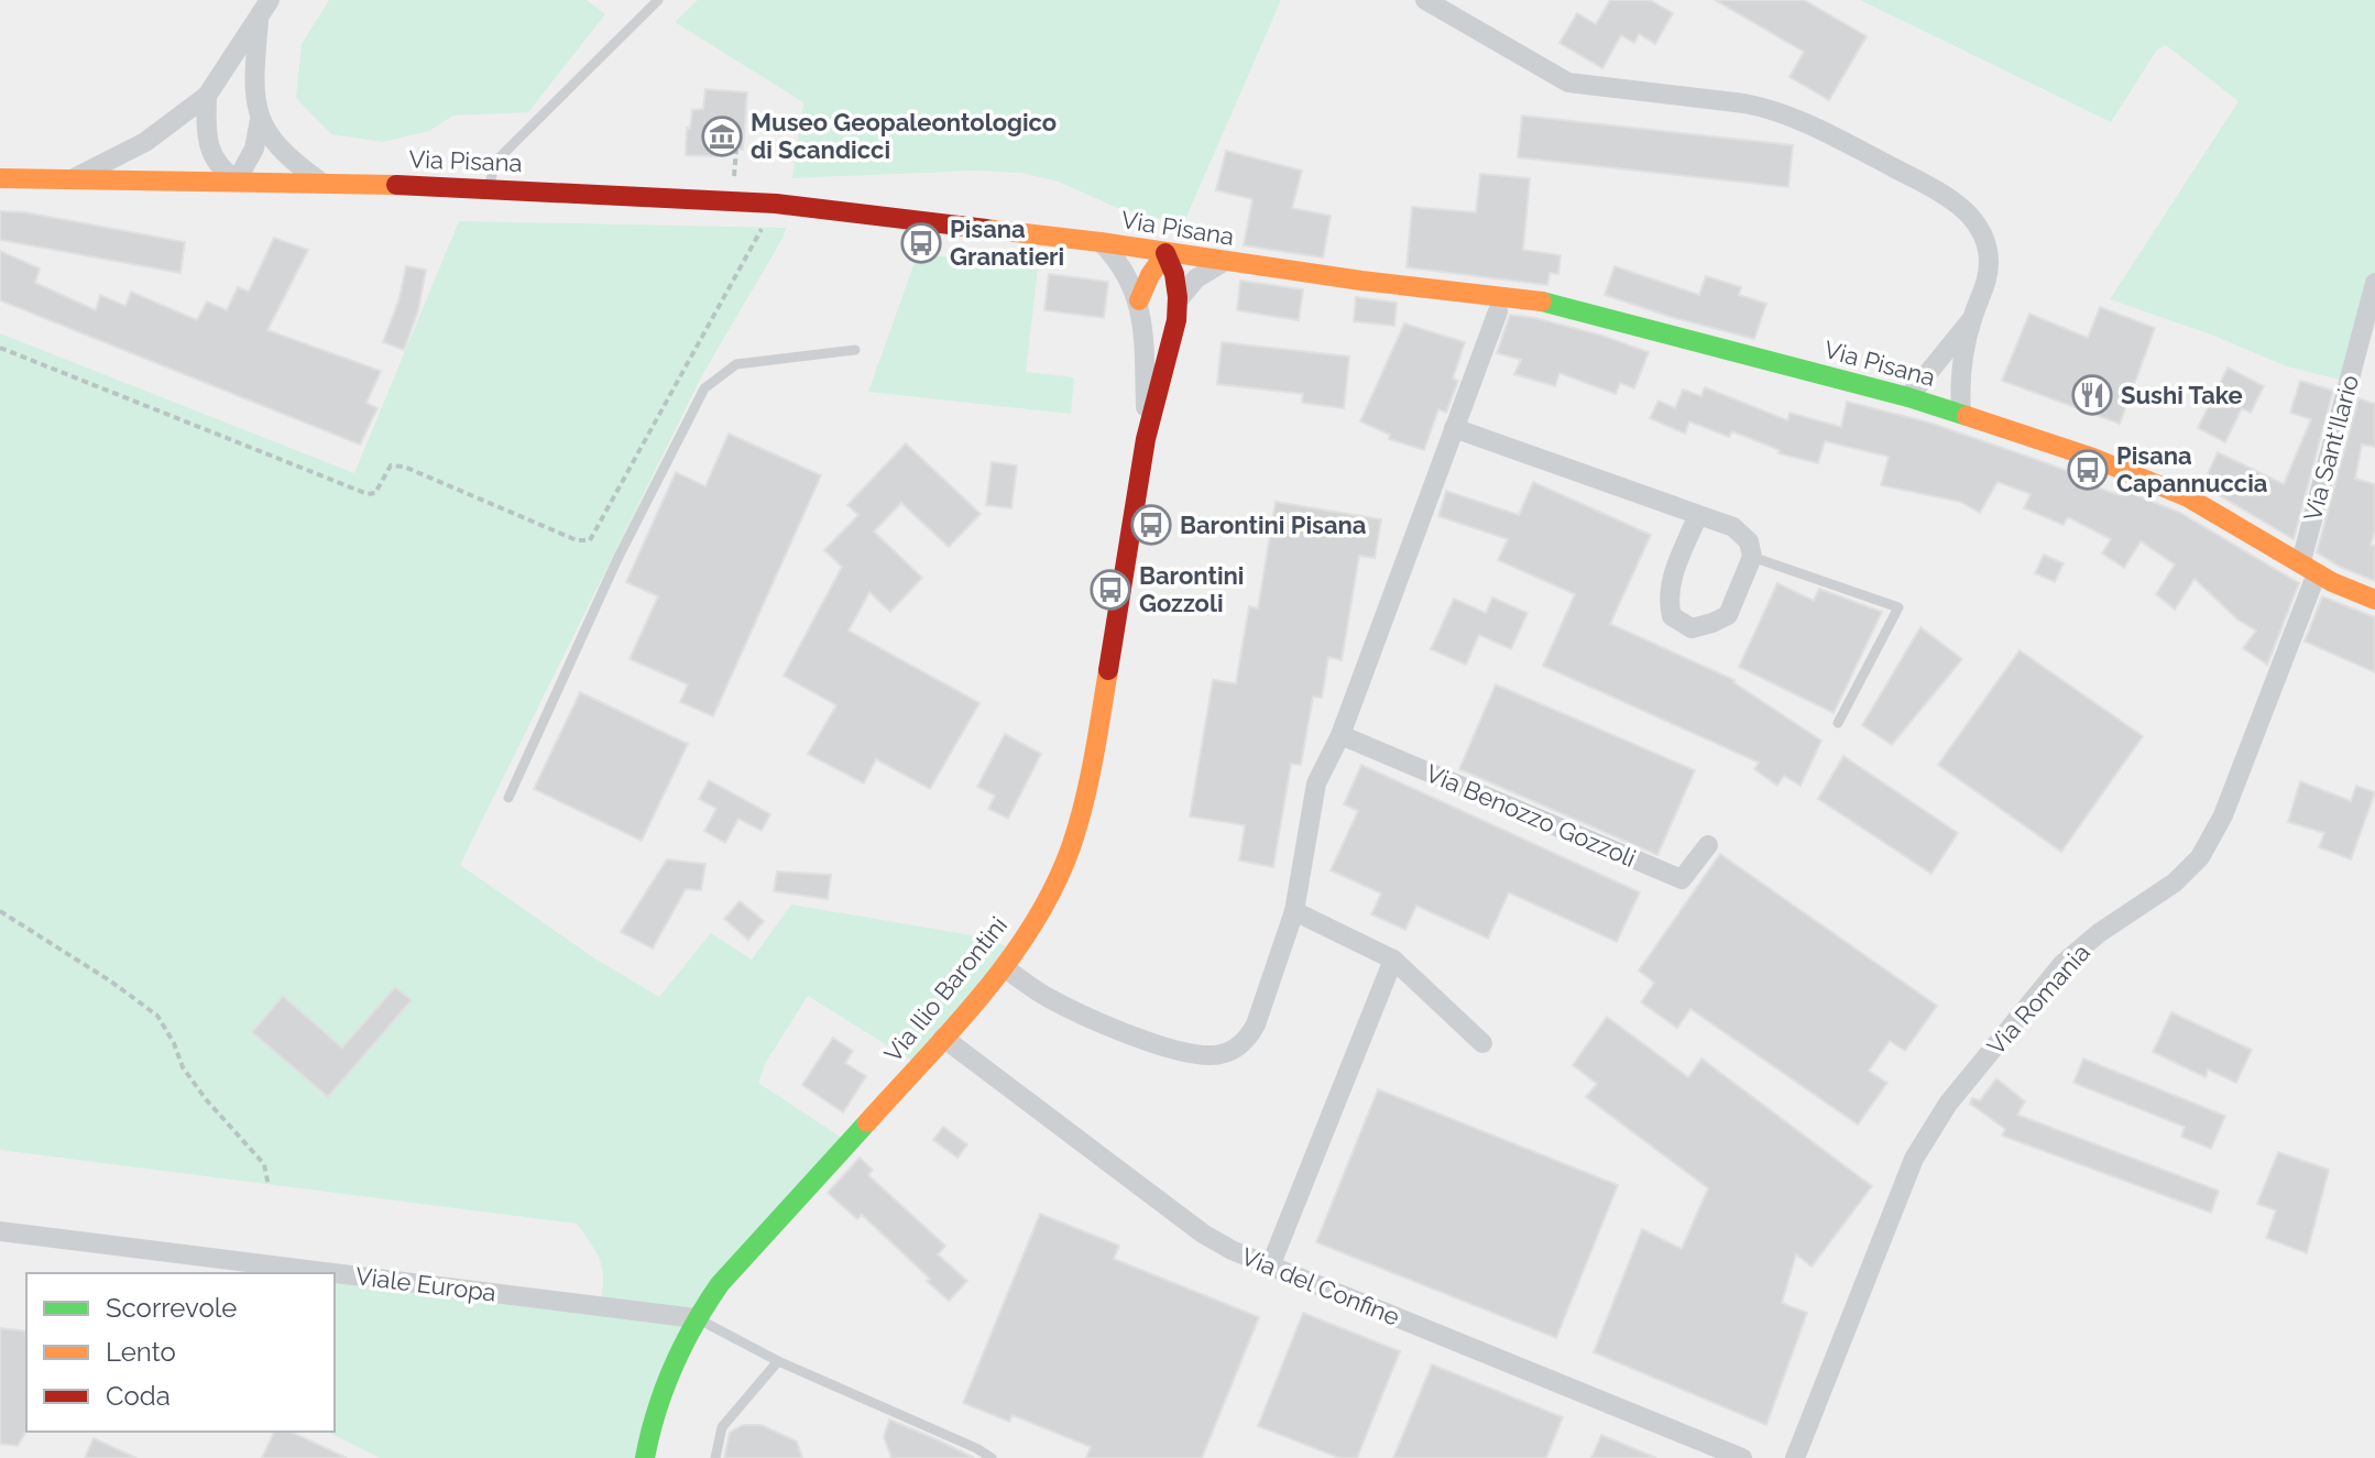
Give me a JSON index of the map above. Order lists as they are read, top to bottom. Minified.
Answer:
{"streets":{"main road":["Via Pisana","Via Ilio Barontini"],"street":["Via Sant'Ilario","Via Benozzo Gozzoli","Via Romania","Viale Europa","Via del Confine"]},"crossings":[["Via Pisana","Via Sant'Ilario"],["Via Pisana","Via Ilio Barontini"],["Via Pisana","Via Romania"],["Via Sant'Ilario","Via Romania"],["Via Ilio Barontini","Viale Europa"],["Via Ilio Barontini","Via del Confine"]],"places":{"museum":["Museo Geopaleontologico di Scandicci"],"bus stop":["Pisana Granatieri","Pisana Capannuccia","Barontini Pisana","Barontini Gozzoli"],"restaurant":["Sushi Take"]},"legend":["Scorrevole","Lento","Coda"]}
